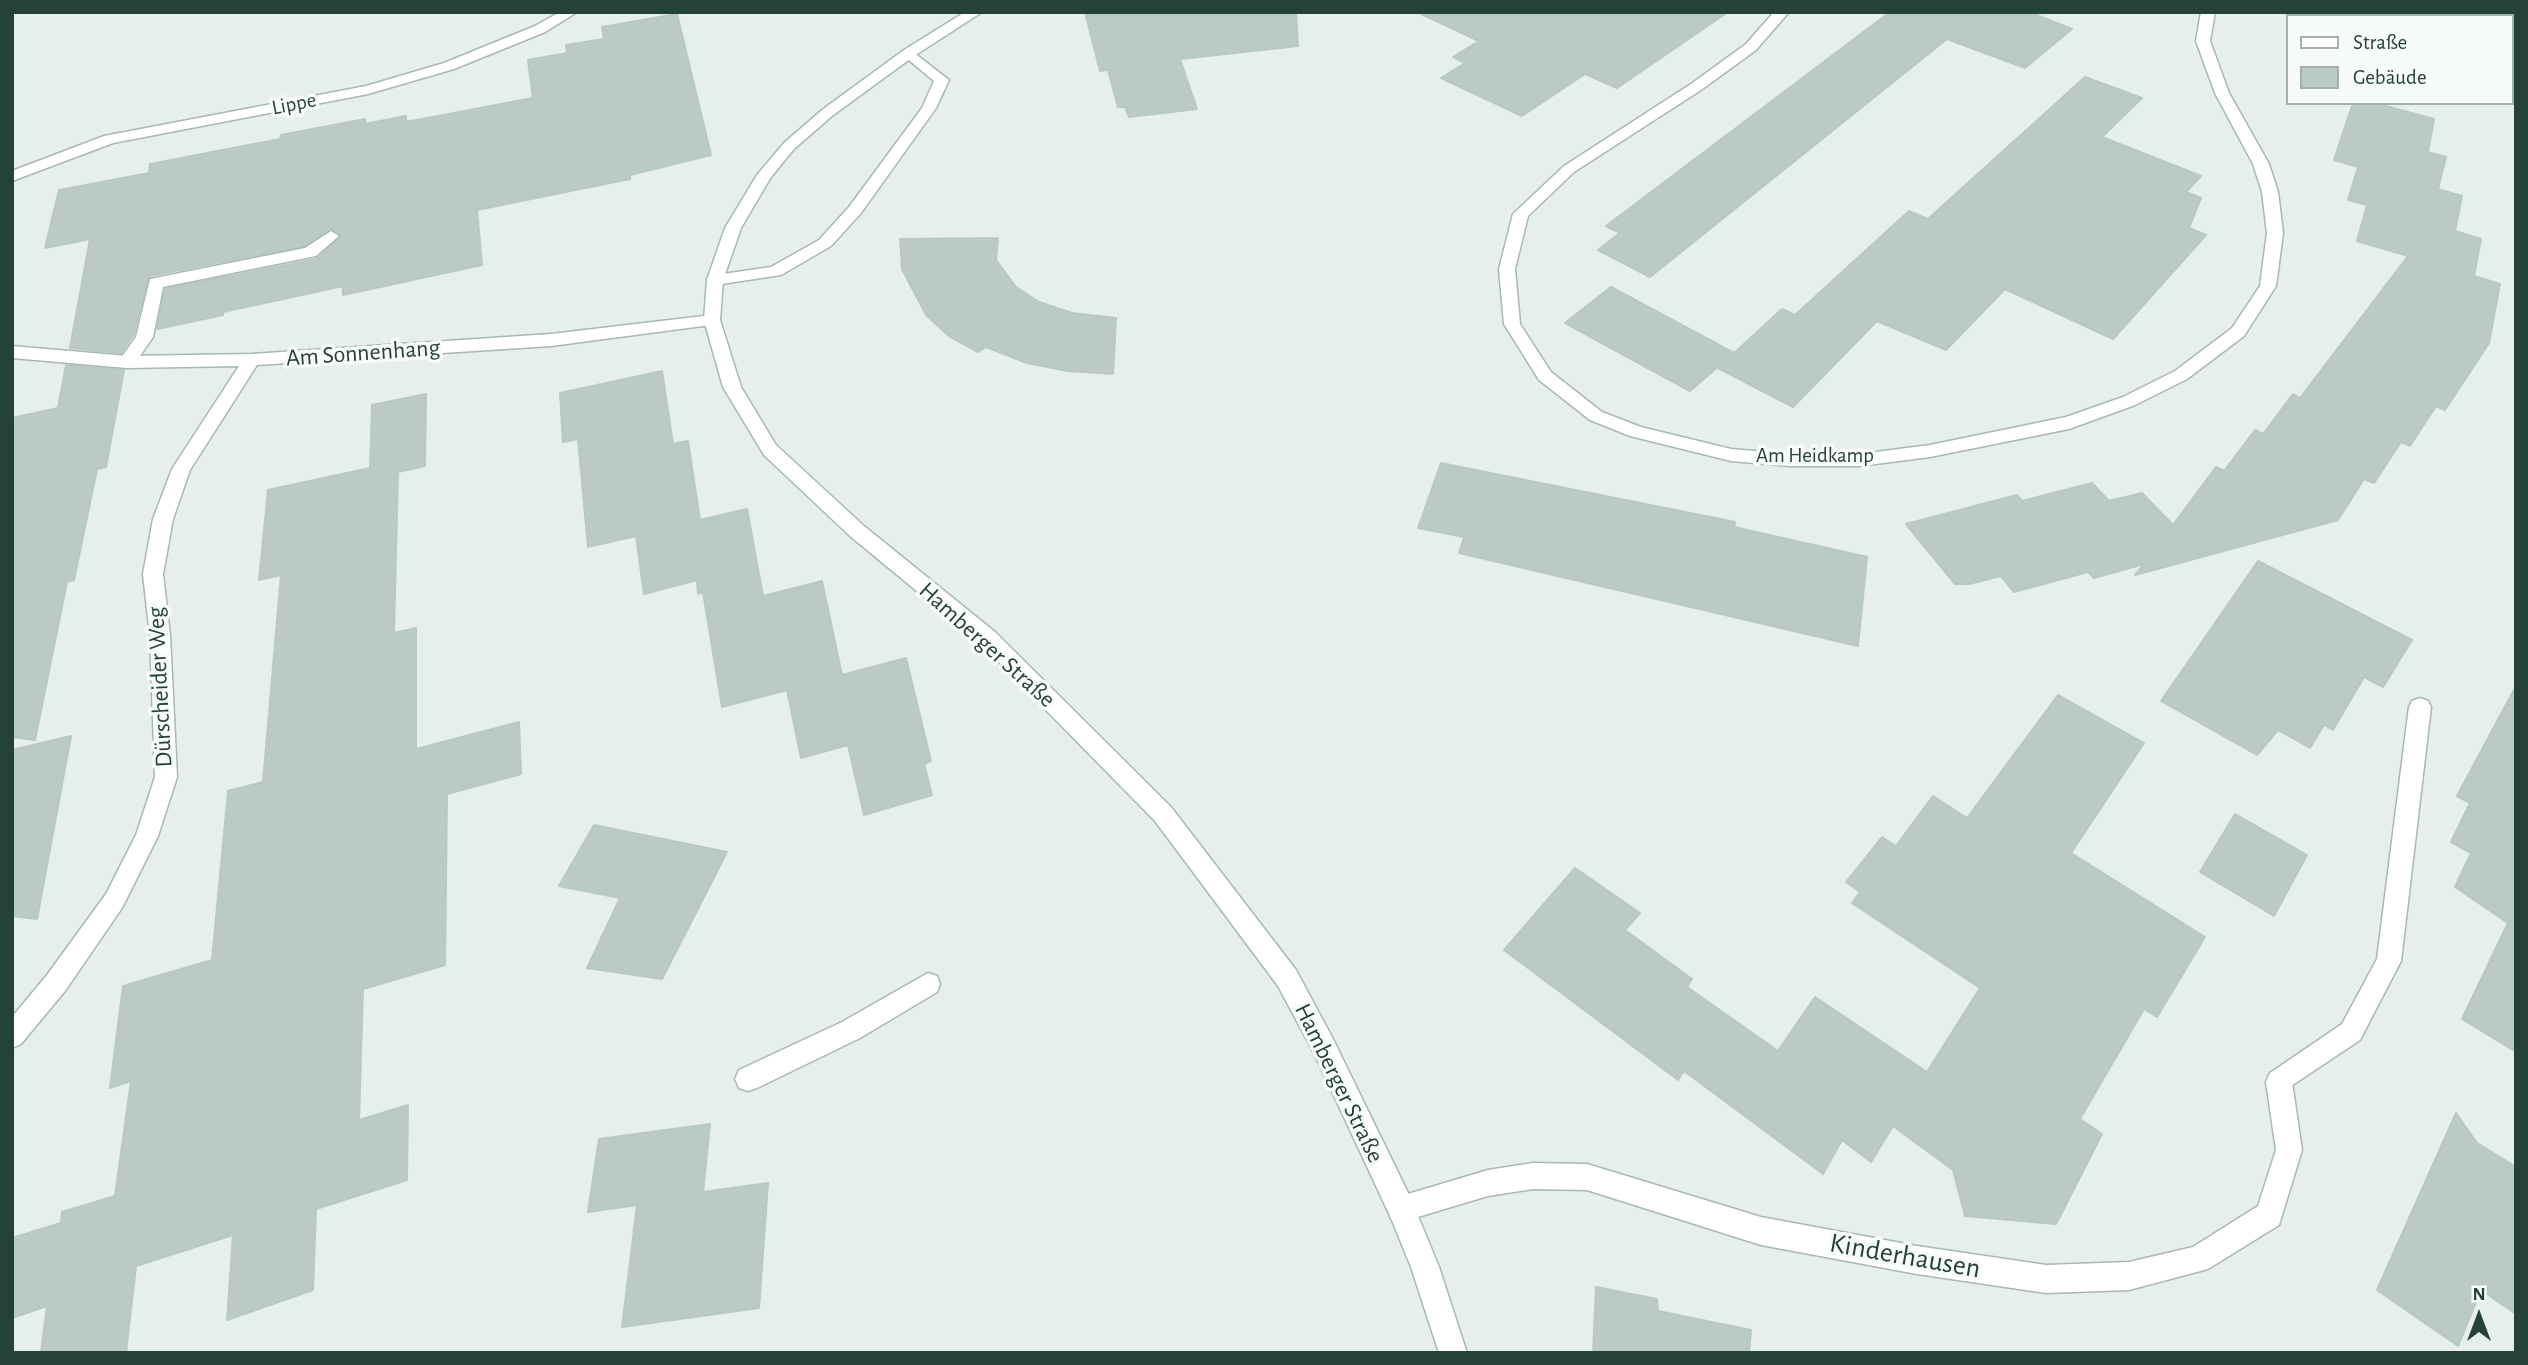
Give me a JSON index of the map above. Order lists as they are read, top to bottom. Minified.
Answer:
{"streets":{"street":["Lippe","Am Sonnenhang","Am Heidkamp","Hamberger Straße","Dürscheider Weg","Kinderhausen"]},"crossings":[["Am Sonnenhang","Hamberger Straße"],["Am Sonnenhang","Dürscheider Weg"],["Hamberger Straße","Kinderhausen"]],"legend":["Straße","Gebäude"],"north":"top"}
